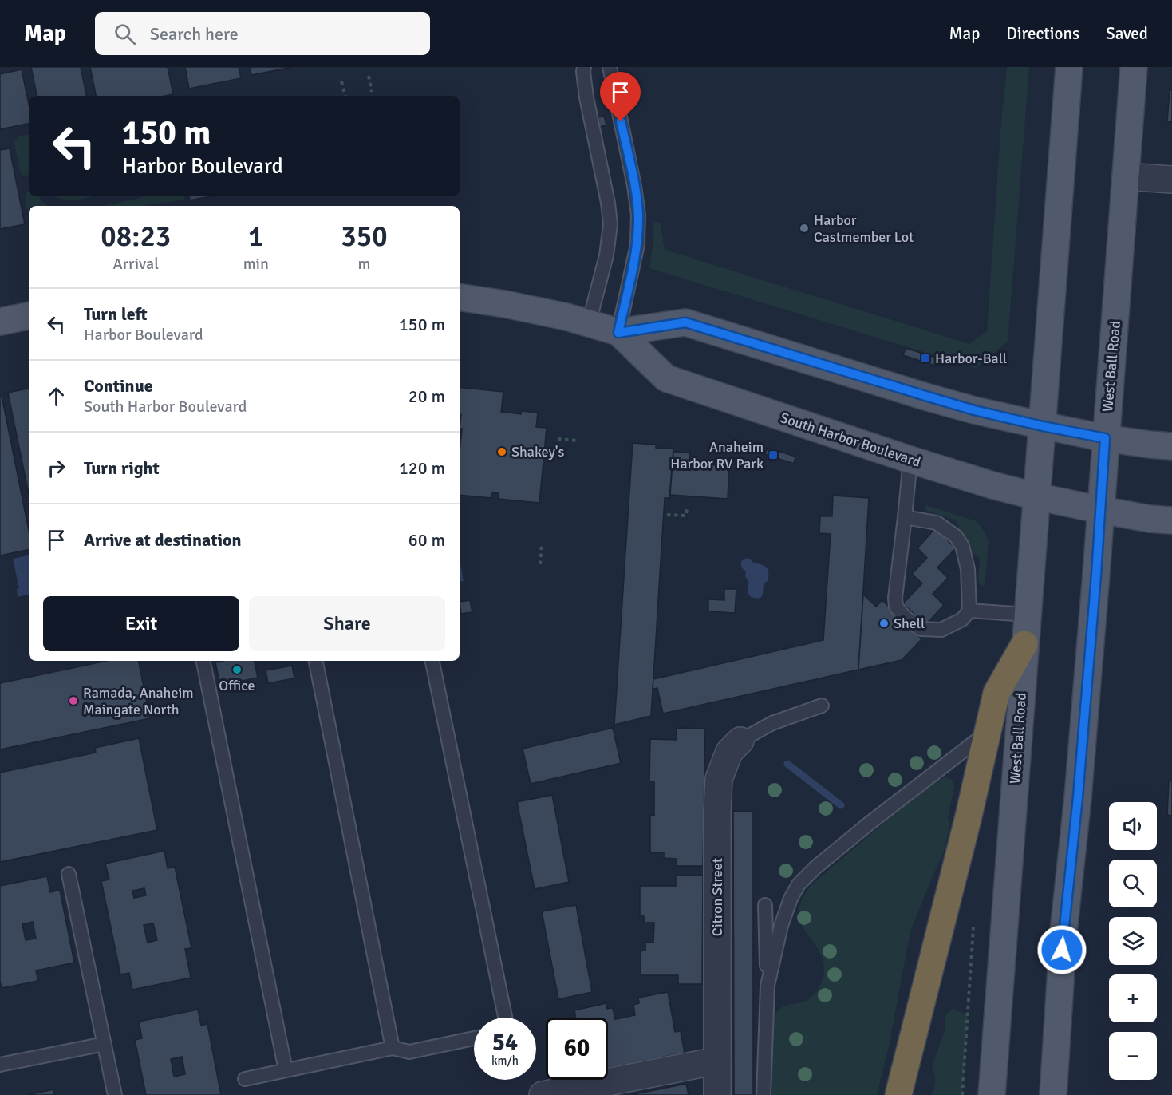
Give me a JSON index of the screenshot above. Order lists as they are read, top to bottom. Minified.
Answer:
{"streets":{"main road":["West Ball Road","South Harbor Boulevard"],"street":["Citron Street"]},"crossings":[["West Ball Road","South Harbor Boulevard"]],"places":{"other":["Harbor Castmember Lot","Shakey's","Shell","Office","Ramada, Anaheim Maingate North"],"transit":["Harbor-Ball","Anaheim Harbor RV Park"]},"page":{"header":"Map","search":"Search here","nav":["Map","Directions","Saved"],"turn":["150 m","Harbor Boulevard"],"eta":["08:23","Arrival","1","min","350","m"],"list":[{"name":"Turn left","note":"Harbor Boulevard","value":"150 m"},{"name":"Continue","note":"South Harbor Boulevard","value":"20 m"},{"name":"Turn right","value":"120 m"},{"name":"Arrive at destination","value":"60 m"}],"buttons":["Exit","Share"],"map_buttons":["+","−"],"speed":"54 km/h","limit":"60"}}
